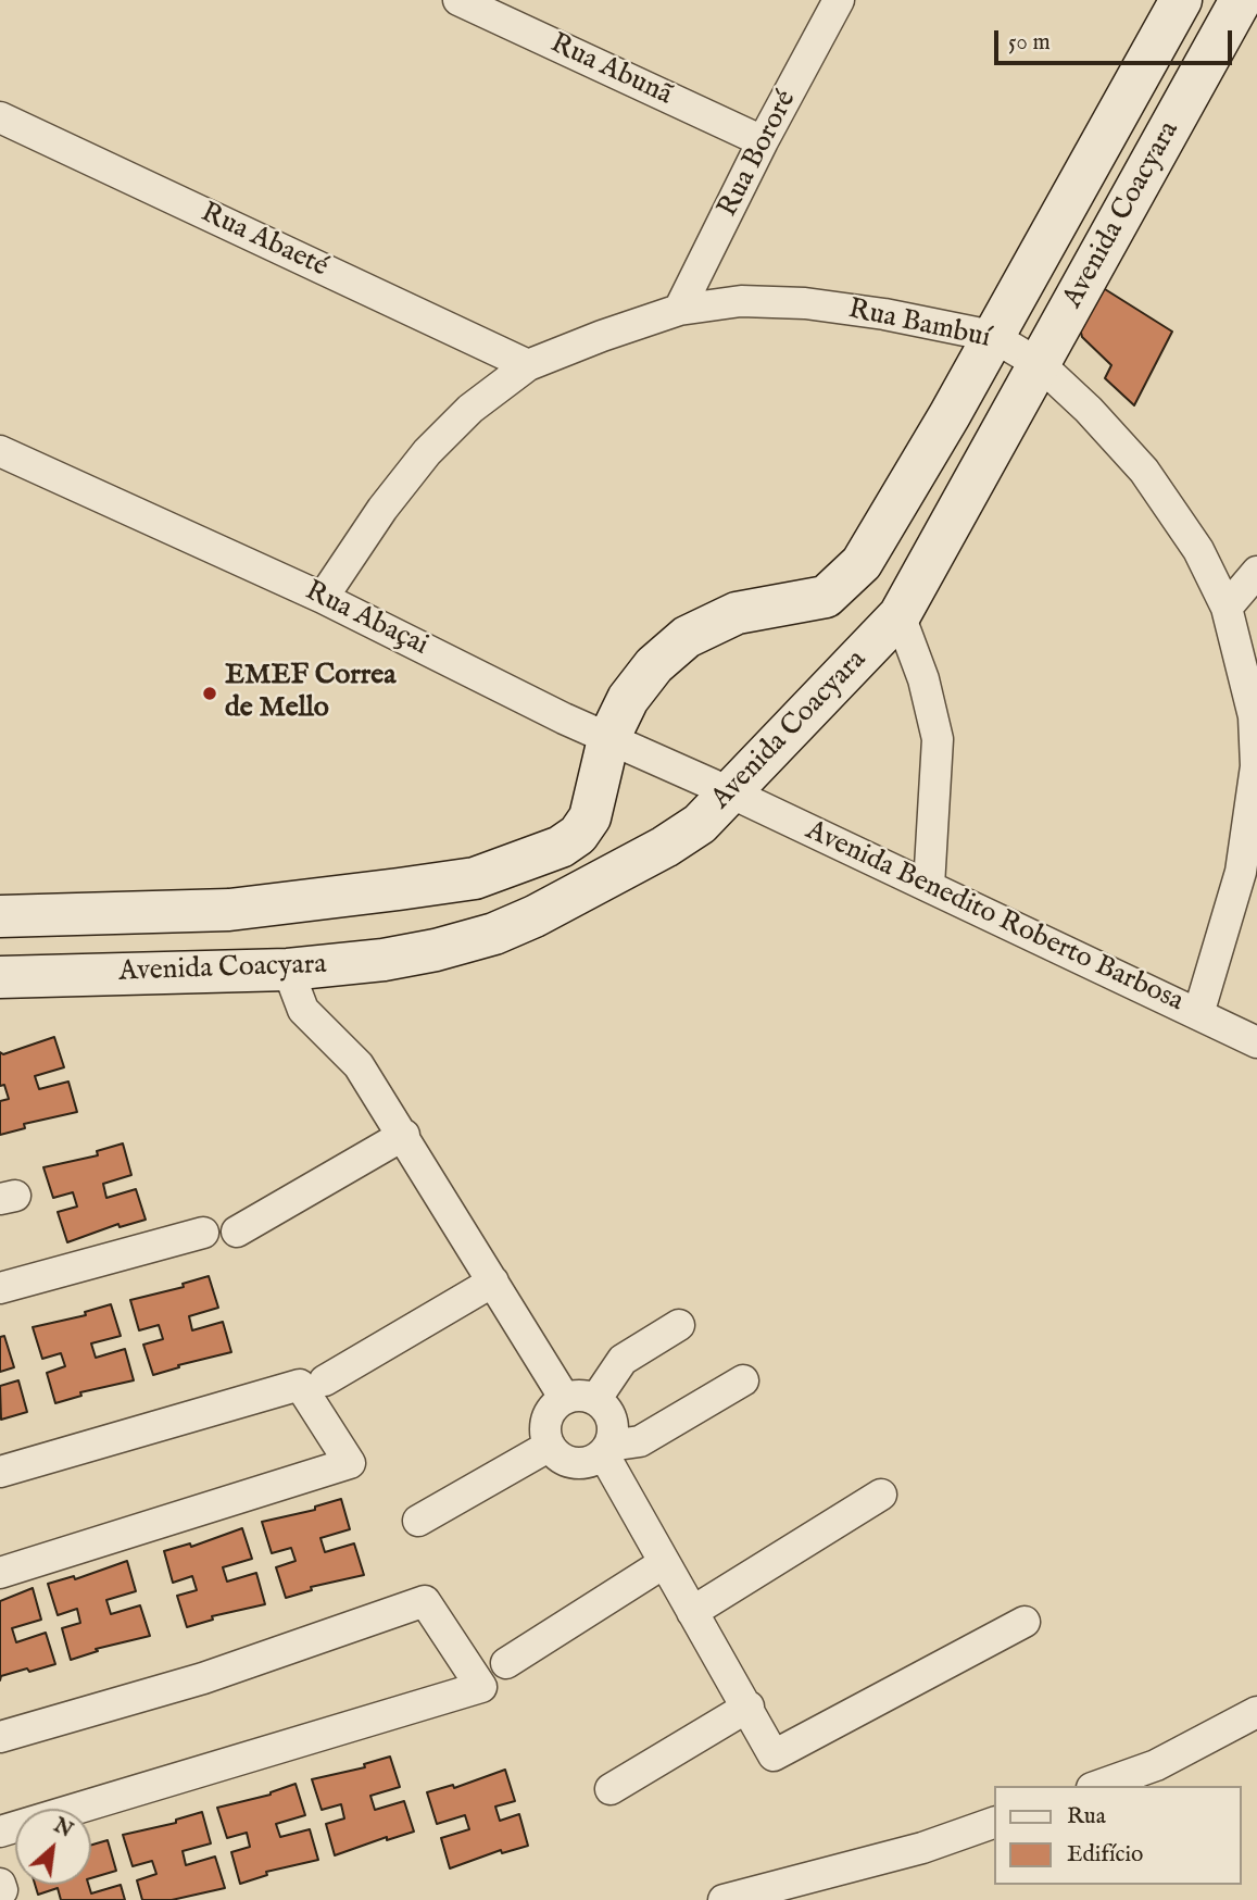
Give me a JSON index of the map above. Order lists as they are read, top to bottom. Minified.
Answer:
{"streets":{"street":["Rua Abunã","Rua Bororé","Avenida Coacyara","Rua Abaeté","Rua Bambuí","Rua Abaçai","Avenida Benedito Roberto Barbosa"]},"crossings":[["Rua Abunã","Rua Bororé"],["Rua Bororé","Rua Bambuí"],["Avenida Coacyara","Rua Bambuí"],["Avenida Coacyara","Rua Abaçai"],["Avenida Coacyara","Avenida Benedito Roberto Barbosa"],["Rua Abaeté","Rua Bambuí"],["Rua Bambuí","Rua Abaçai"],["Rua Bambuí","Avenida Benedito Roberto Barbosa"],["Rua Abaçai","Avenida Benedito Roberto Barbosa"]],"places":["EMEF Correa de Mello"],"legend":["Rua","Edifício"],"scale_bar":"50 m","north":"top right"}
